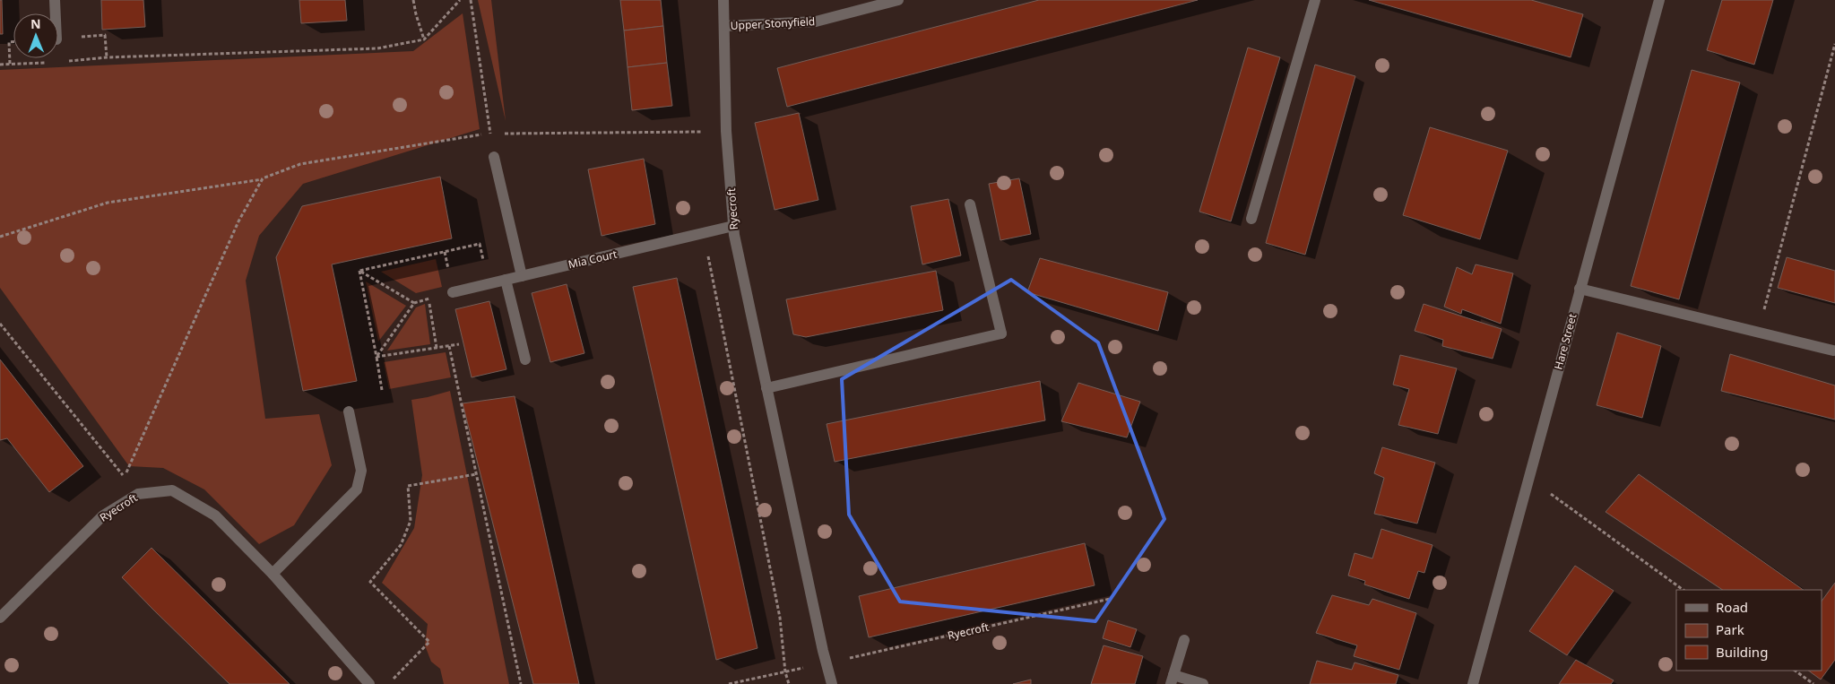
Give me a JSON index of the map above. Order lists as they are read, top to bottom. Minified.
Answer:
{"streets":{"street":["Upper Stonyfield","Ryecroft","Mia Court","Hare Street"]},"crossings":[["Upper Stonyfield","Ryecroft"],["Ryecroft","Mia Court"]],"legend":["Road","Park","Building"],"north":"top"}
